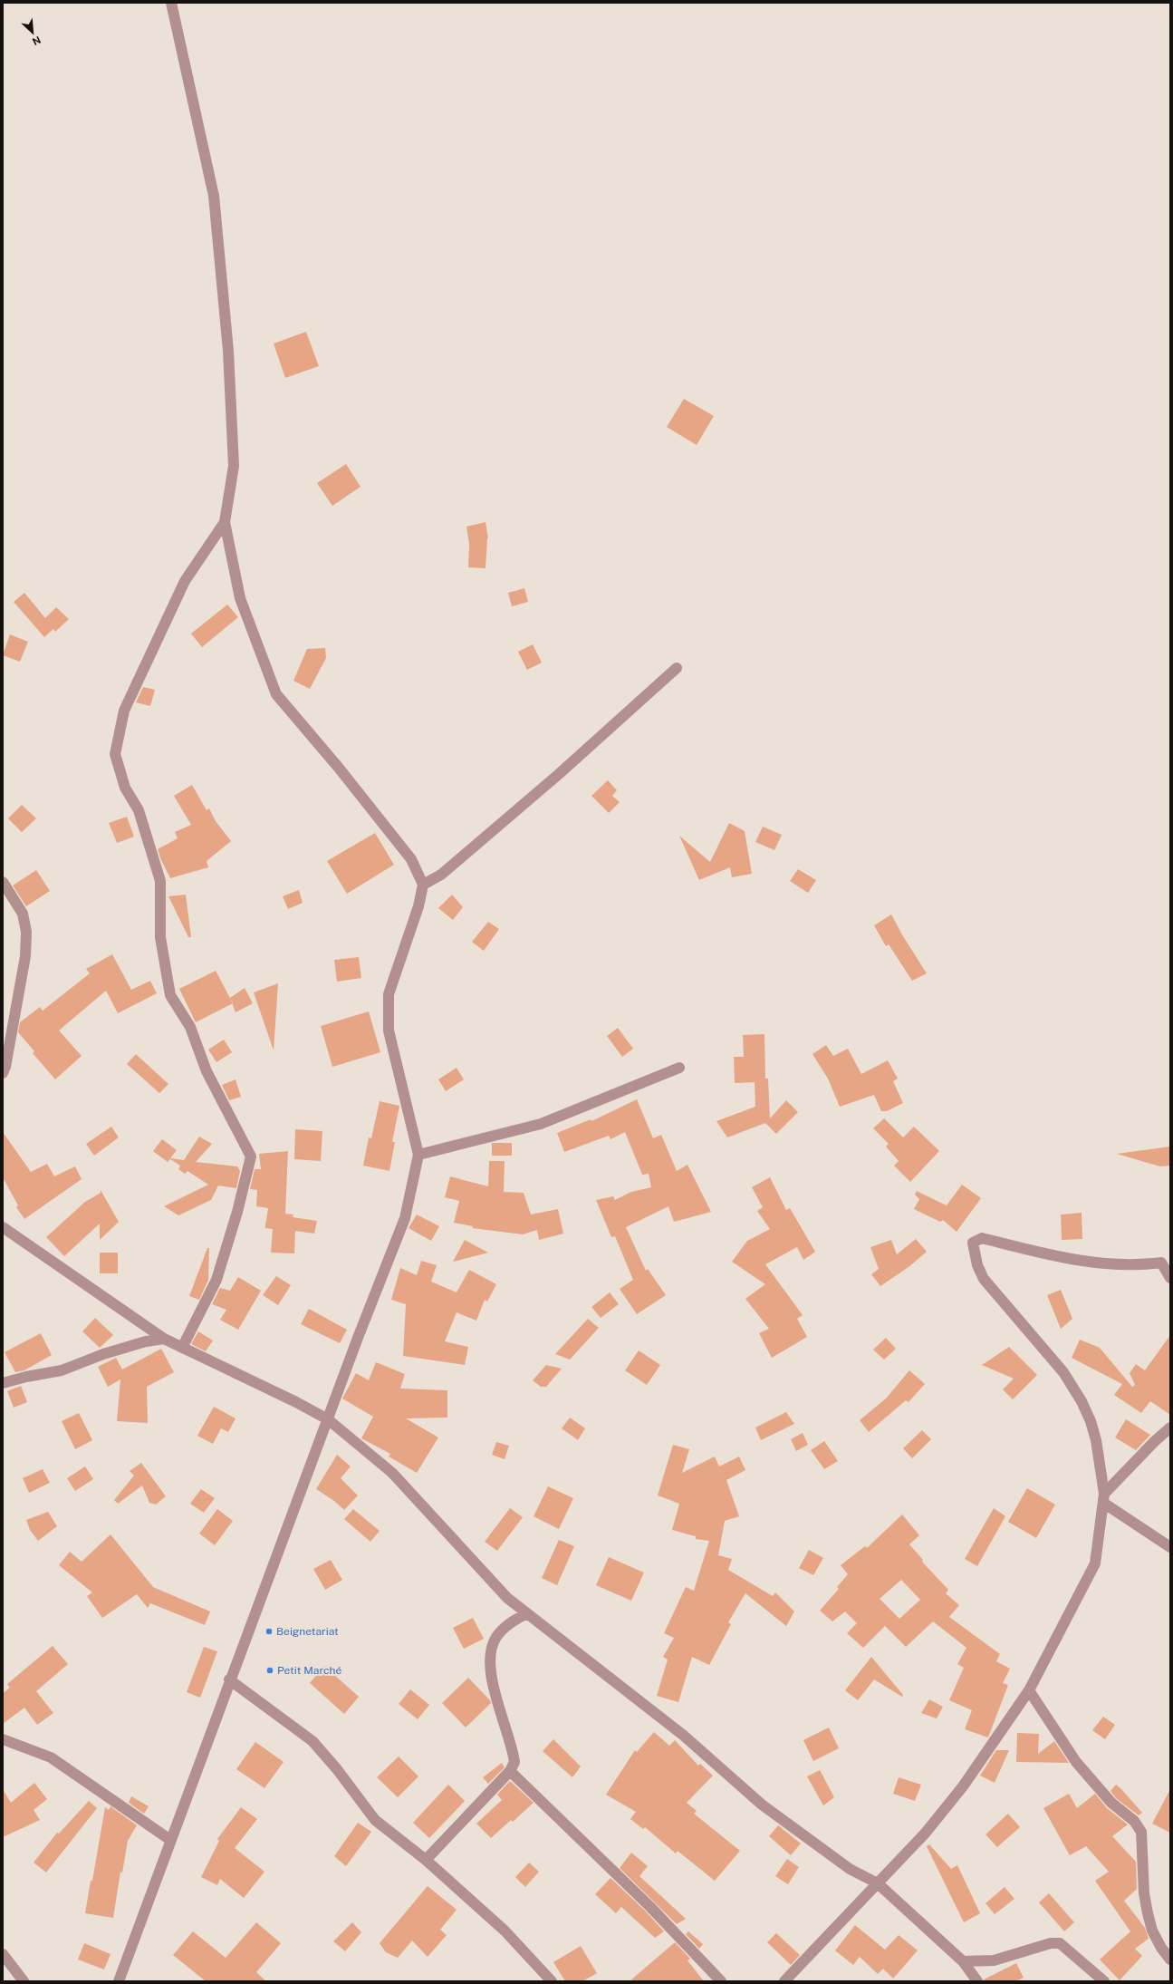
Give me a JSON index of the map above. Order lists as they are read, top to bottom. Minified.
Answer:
{"places":["Beignetariat","Petit Marché"],"north":"bottom right"}
